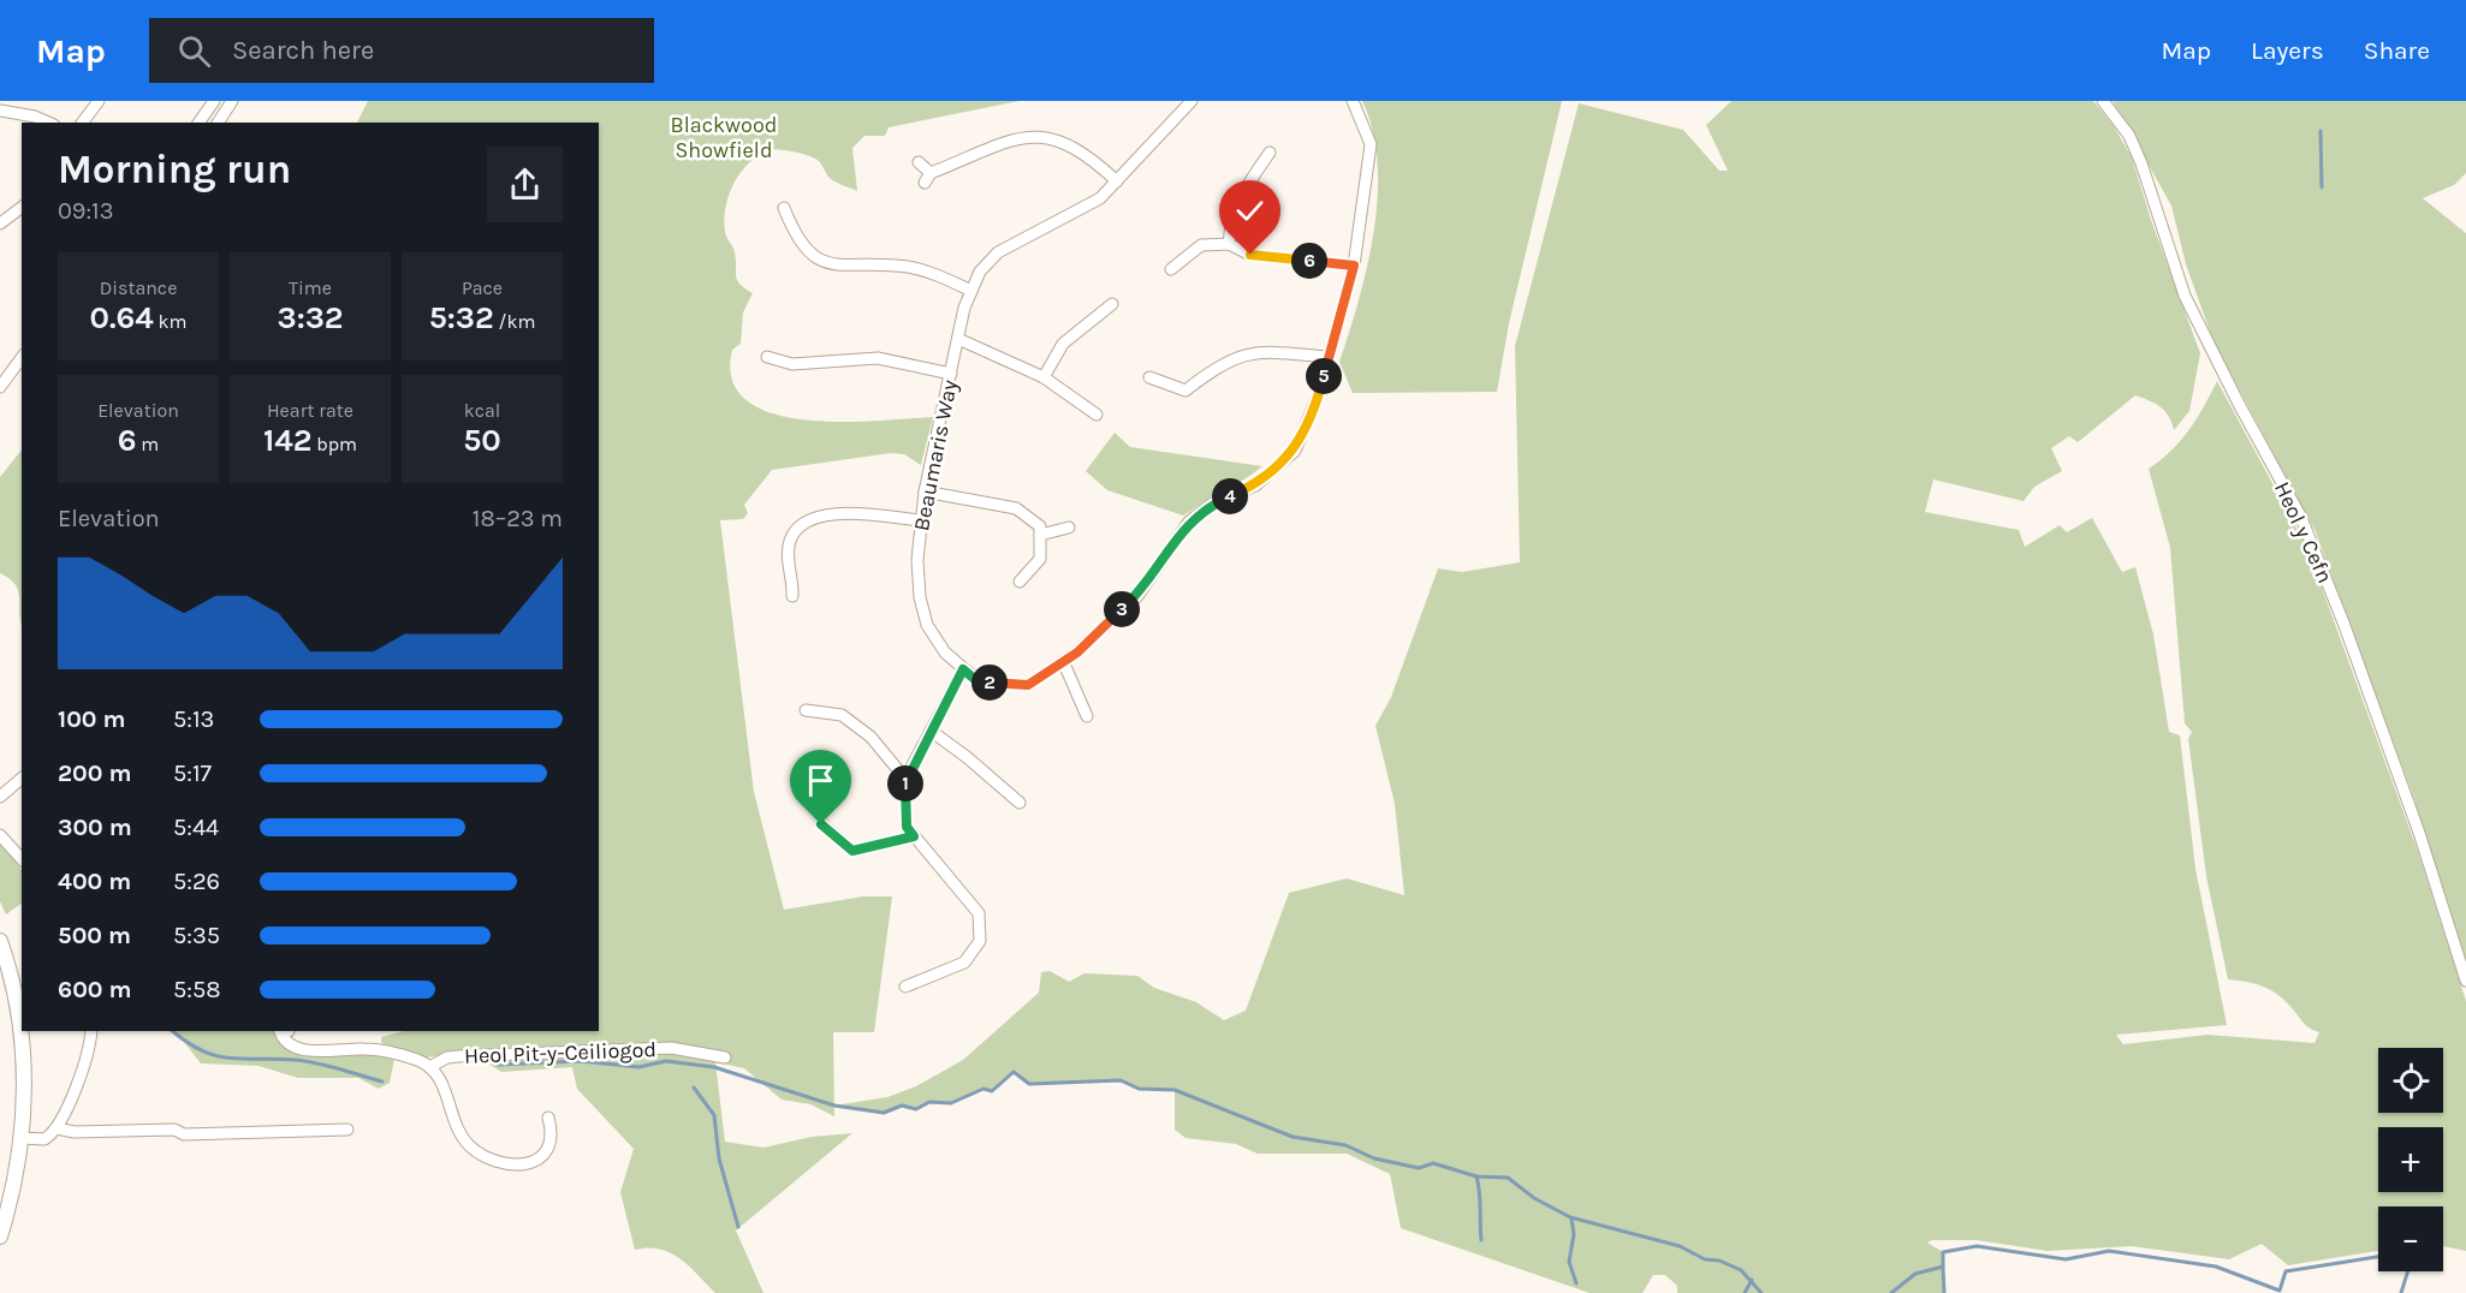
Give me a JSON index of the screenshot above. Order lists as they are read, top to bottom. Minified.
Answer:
{"streets":{"street":["Beaumaris Way","Heol y Cefn","Heol Pit-y-Ceiliogod"]},"parks":["Blackwood Showfield"],"page":{"header":"Map","search":"Search here","nav":["Map","Layers","Share"],"heading":["Morning run","09:13"],"pins":["6","5","4","3","2","1"],"stats":[["Distance","0.64 km"],["Time","3:32"],["Pace","5:32 /km"],["Elevation","6 m"],["Heart rate","142 bpm"],["kcal","50"]],"chart":["Elevation","18–23 m"],"list":[{"name":"100 m","note":"5:13"},{"name":"200 m","note":"5:17"},{"name":"300 m","note":"5:44"},{"name":"400 m","note":"5:26"},{"name":"500 m","note":"5:35"},{"name":"600 m","note":"5:58"}],"map_buttons":["+","−"]}}
